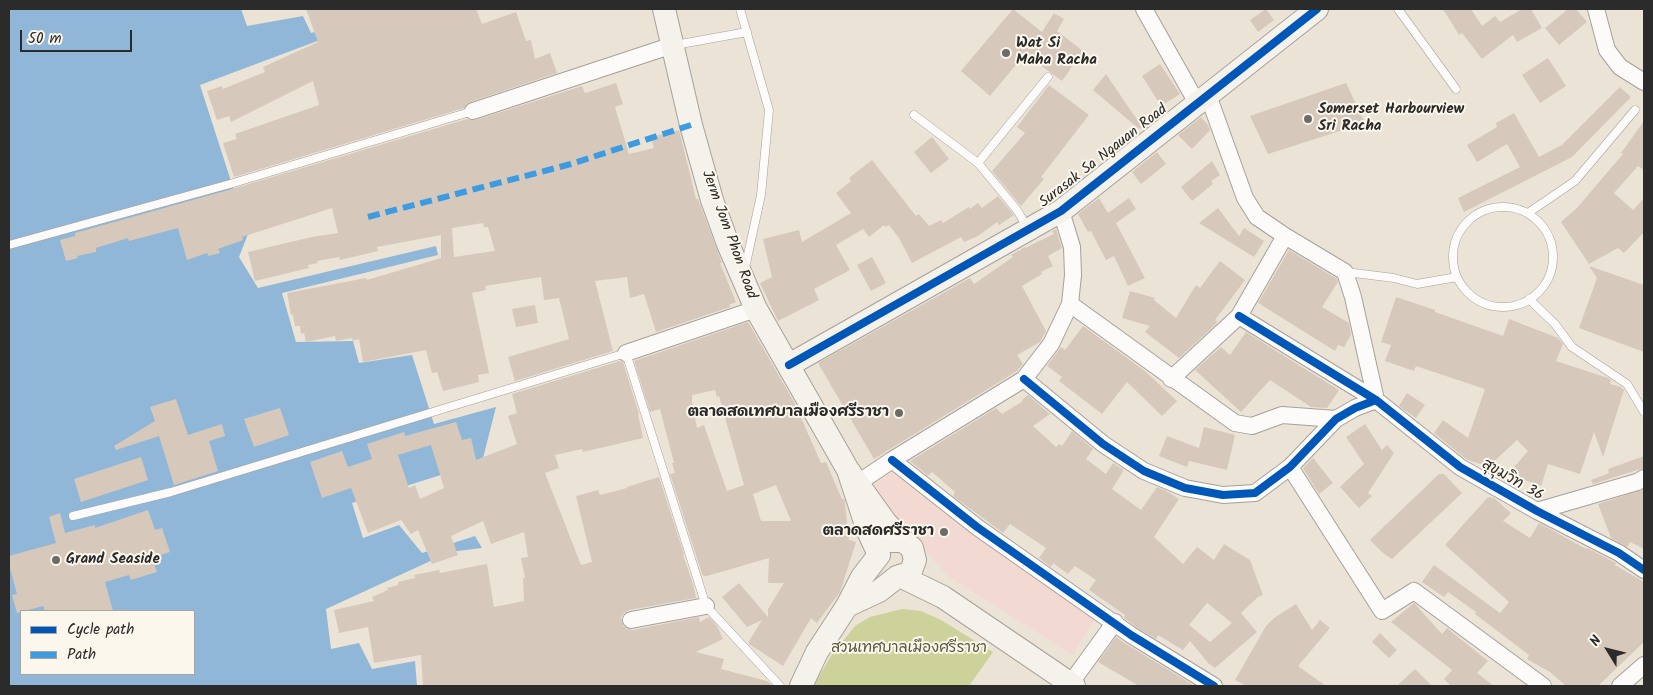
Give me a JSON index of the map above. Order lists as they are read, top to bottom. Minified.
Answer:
{"streets":{"main road":["Surasak Sa Ngauan Road","Jerm Jom Phon Road"],"street":["สุขุมวิท 36"]},"crossings":[["Surasak Sa Ngauan Road","Jerm Jom Phon Road"]],"parks":["สวนเทศบาลเมืองศรีราชา"],"places":["Wat Si Maha Racha","Somerset Harbourview Sri Racha","ตลาดสดเทศบาลเมืองศรีราชา","ตลาดสดศรีราชา","Grand Seaside"],"legend":["Cycle path","Path"],"scale_bar":"50 m","north":"top left"}
